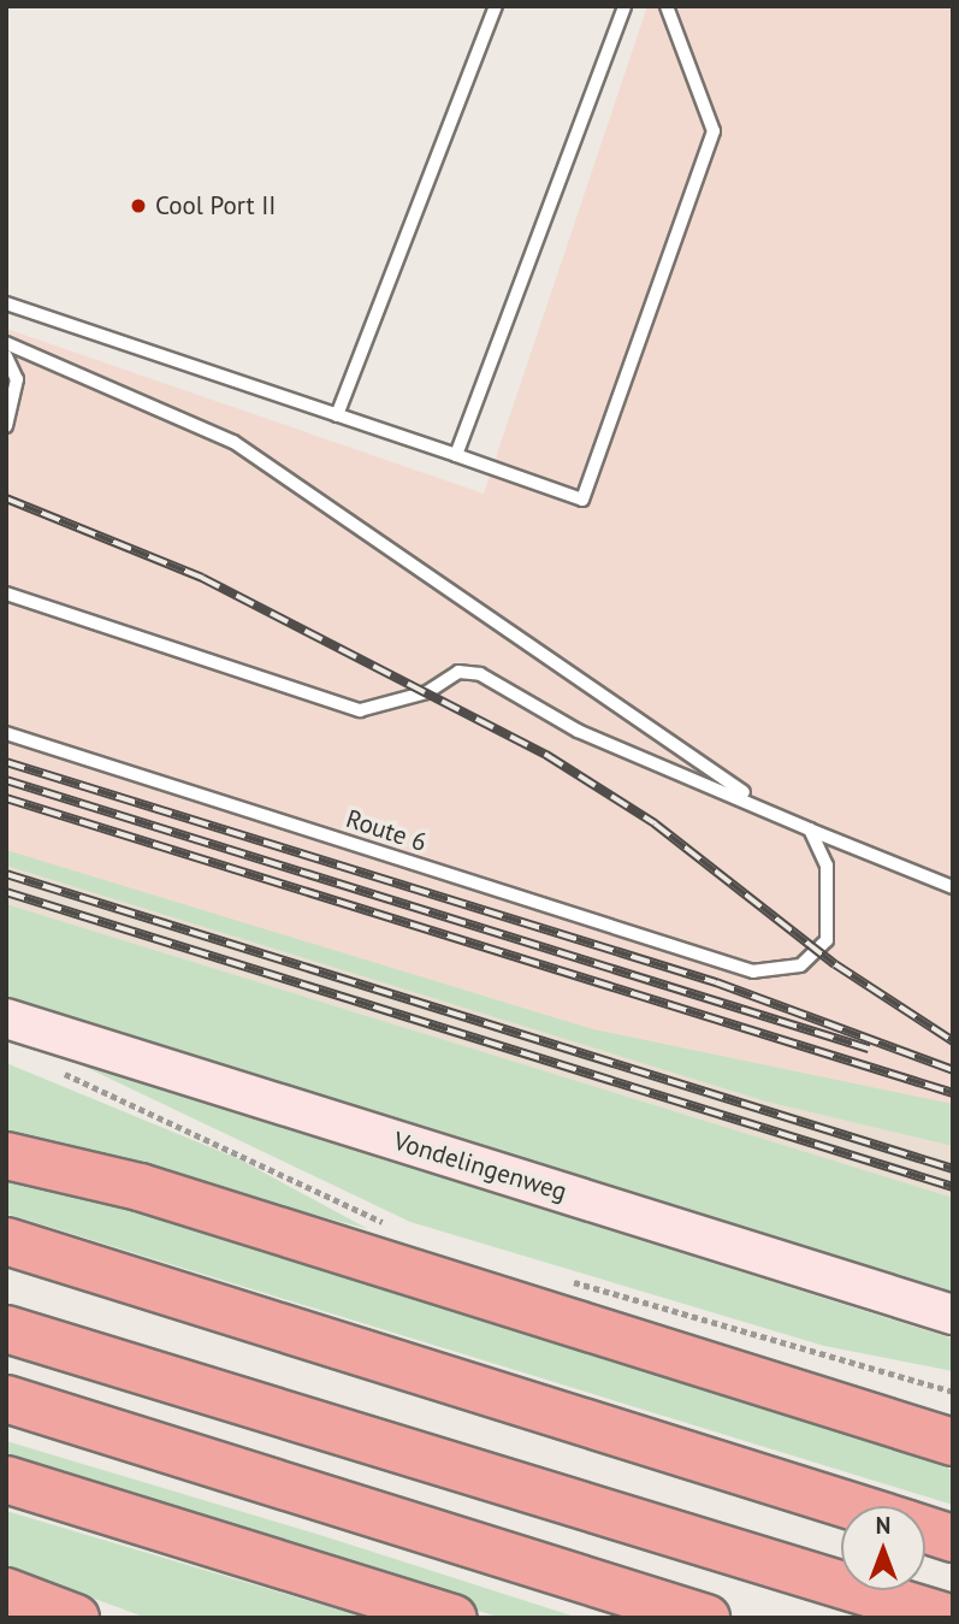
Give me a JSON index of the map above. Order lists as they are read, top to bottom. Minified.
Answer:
{"streets":{"main road":["Vondelingenweg"],"lane":["Route 6"]},"places":["Cool Port II"],"north":"top"}
